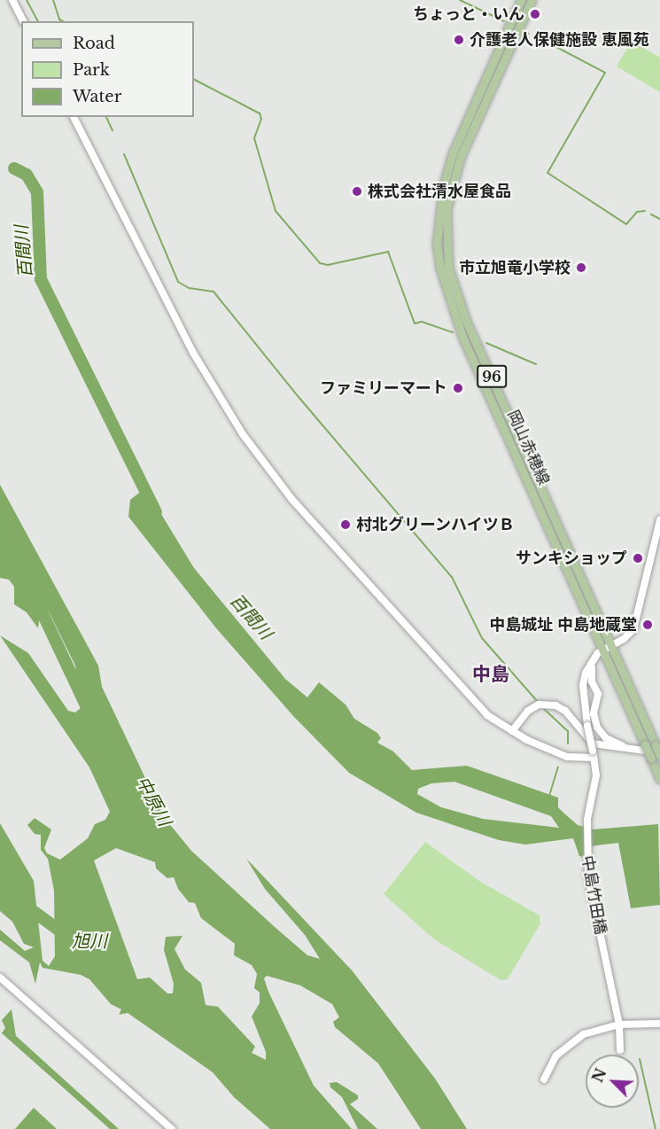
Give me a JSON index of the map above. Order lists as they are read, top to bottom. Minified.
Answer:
{"streets":{"main road":["96","岡山赤穂線"],"street":["中島竹田橋"]},"districts":["中島"],"water":["百間川","中原川","旭川"],"places":["ちょっと・いん","介護老人保健施設 恵風苑","株式会社清水屋食品","市立旭竜小学校","ファミリーマート","村北グリーンハイツＢ","サンキショップ","中島城址 中島地蔵堂"],"legend":["Road","Park","Water"],"north":"top left"}
